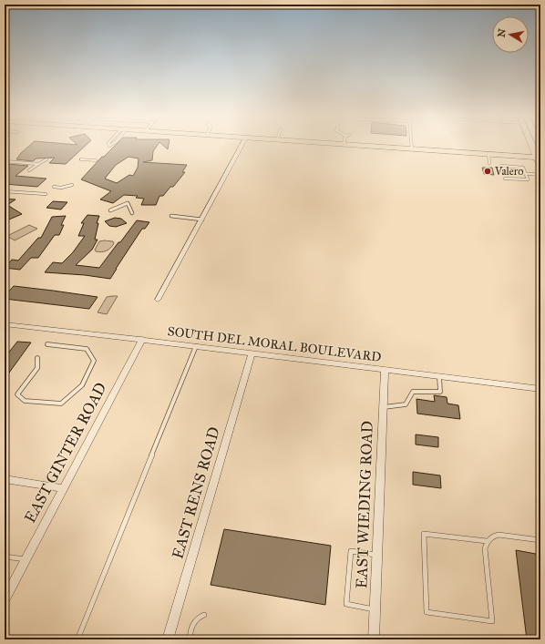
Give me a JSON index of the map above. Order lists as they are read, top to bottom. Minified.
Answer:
{"streets":{"street":["SOUTH DEL MORAL BOULEVARD","EAST GINTER ROAD","EAST RENS ROAD","EAST WIEDING ROAD"]},"crossings":[["SOUTH DEL MORAL BOULEVARD","EAST GINTER ROAD"],["SOUTH DEL MORAL BOULEVARD","EAST RENS ROAD"],["SOUTH DEL MORAL BOULEVARD","EAST WIEDING ROAD"]],"places":["Valero"],"north":"left"}
